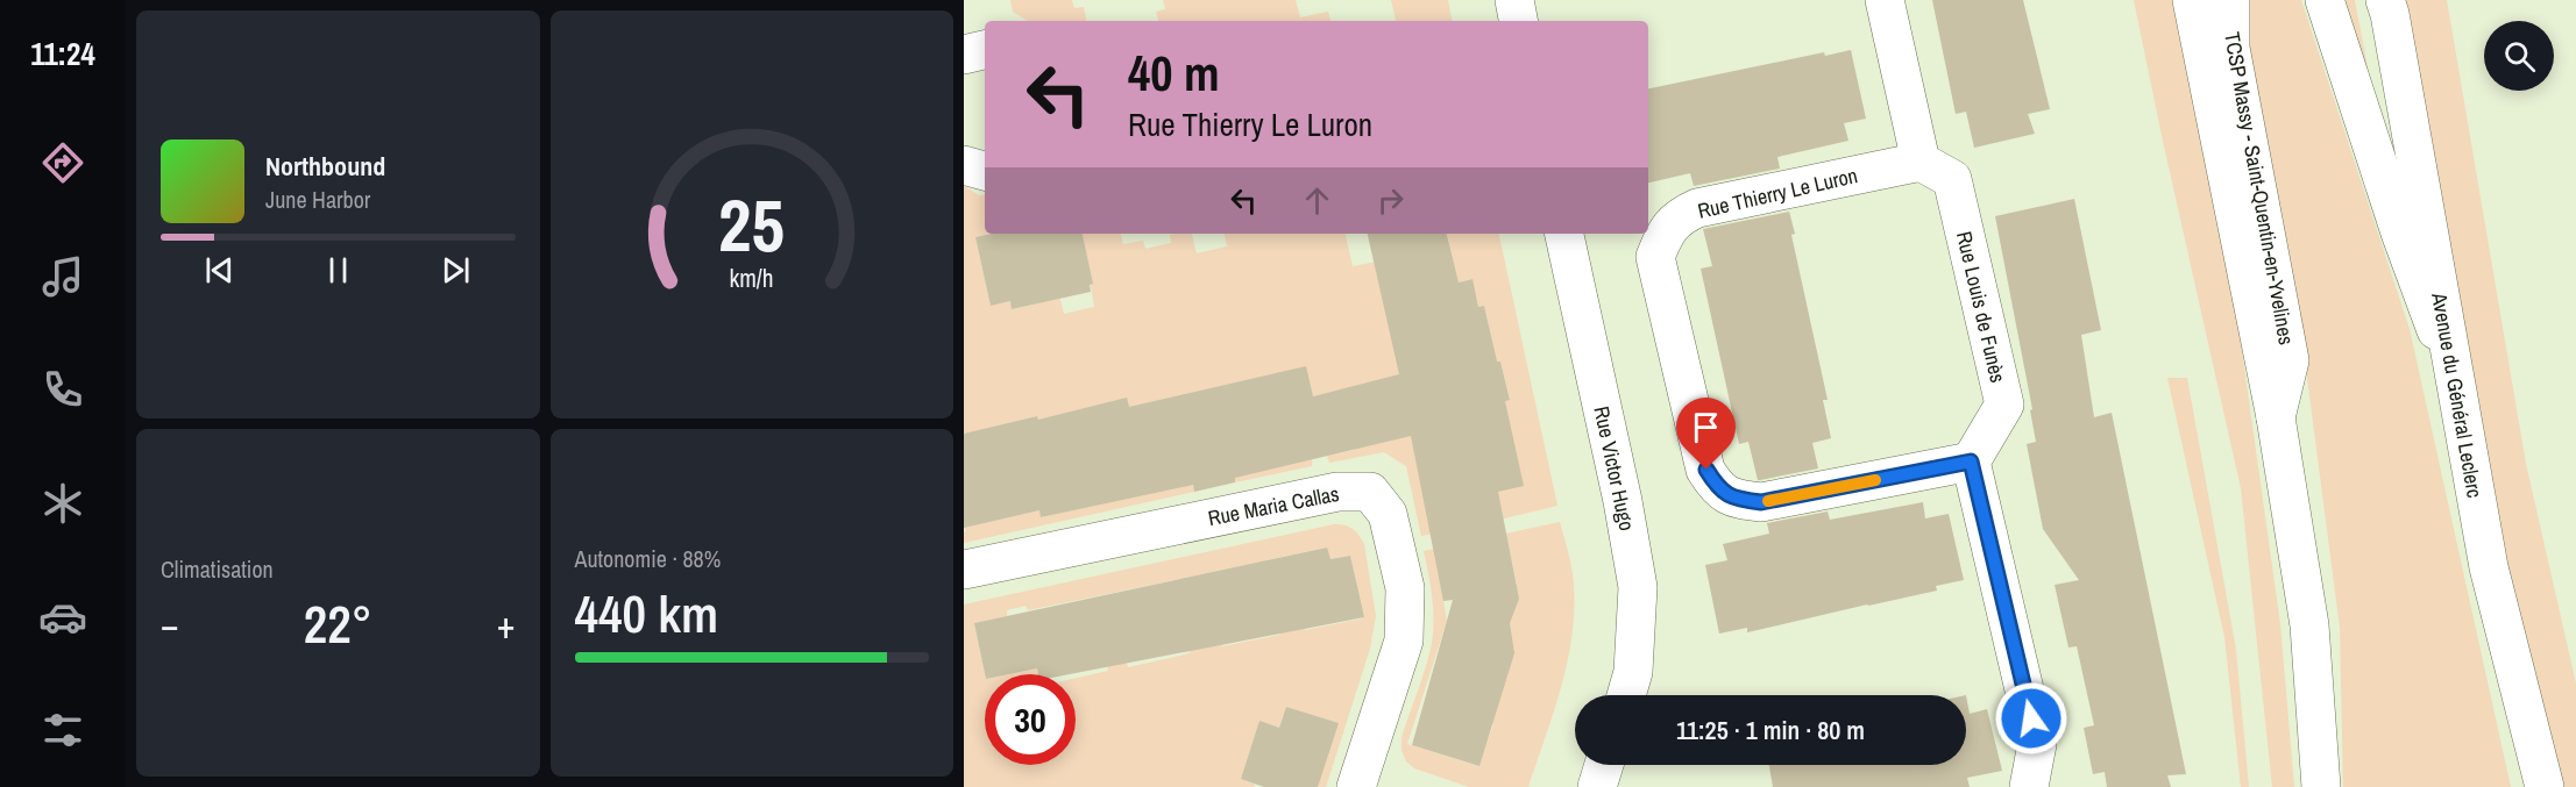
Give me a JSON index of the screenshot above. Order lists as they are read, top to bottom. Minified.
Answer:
{"streets":{"street":["TCSP Massy - Saint-Quentin-en-Yvelines","Rue Thierry Le Luron","Rue Louis de Funès","Avenue du Général Leclerc","Rue Victor Hugo","Rue Maria Callas"]},"crossings":[["Rue Thierry Le Luron","Rue Louis de Funès"]],"page":{"tabs":"11:24","turn":["40 m","Rue Thierry Le Luron"],"song":["Northbound","June Harbor"],"tile":["Climatisation",["Autonomie · 88%","440 km"]],"heat":["−","22°","+"],"limit":"30","trip":"11:25 · 1 min · 80 m","gauge":["25","km/h"]}}
